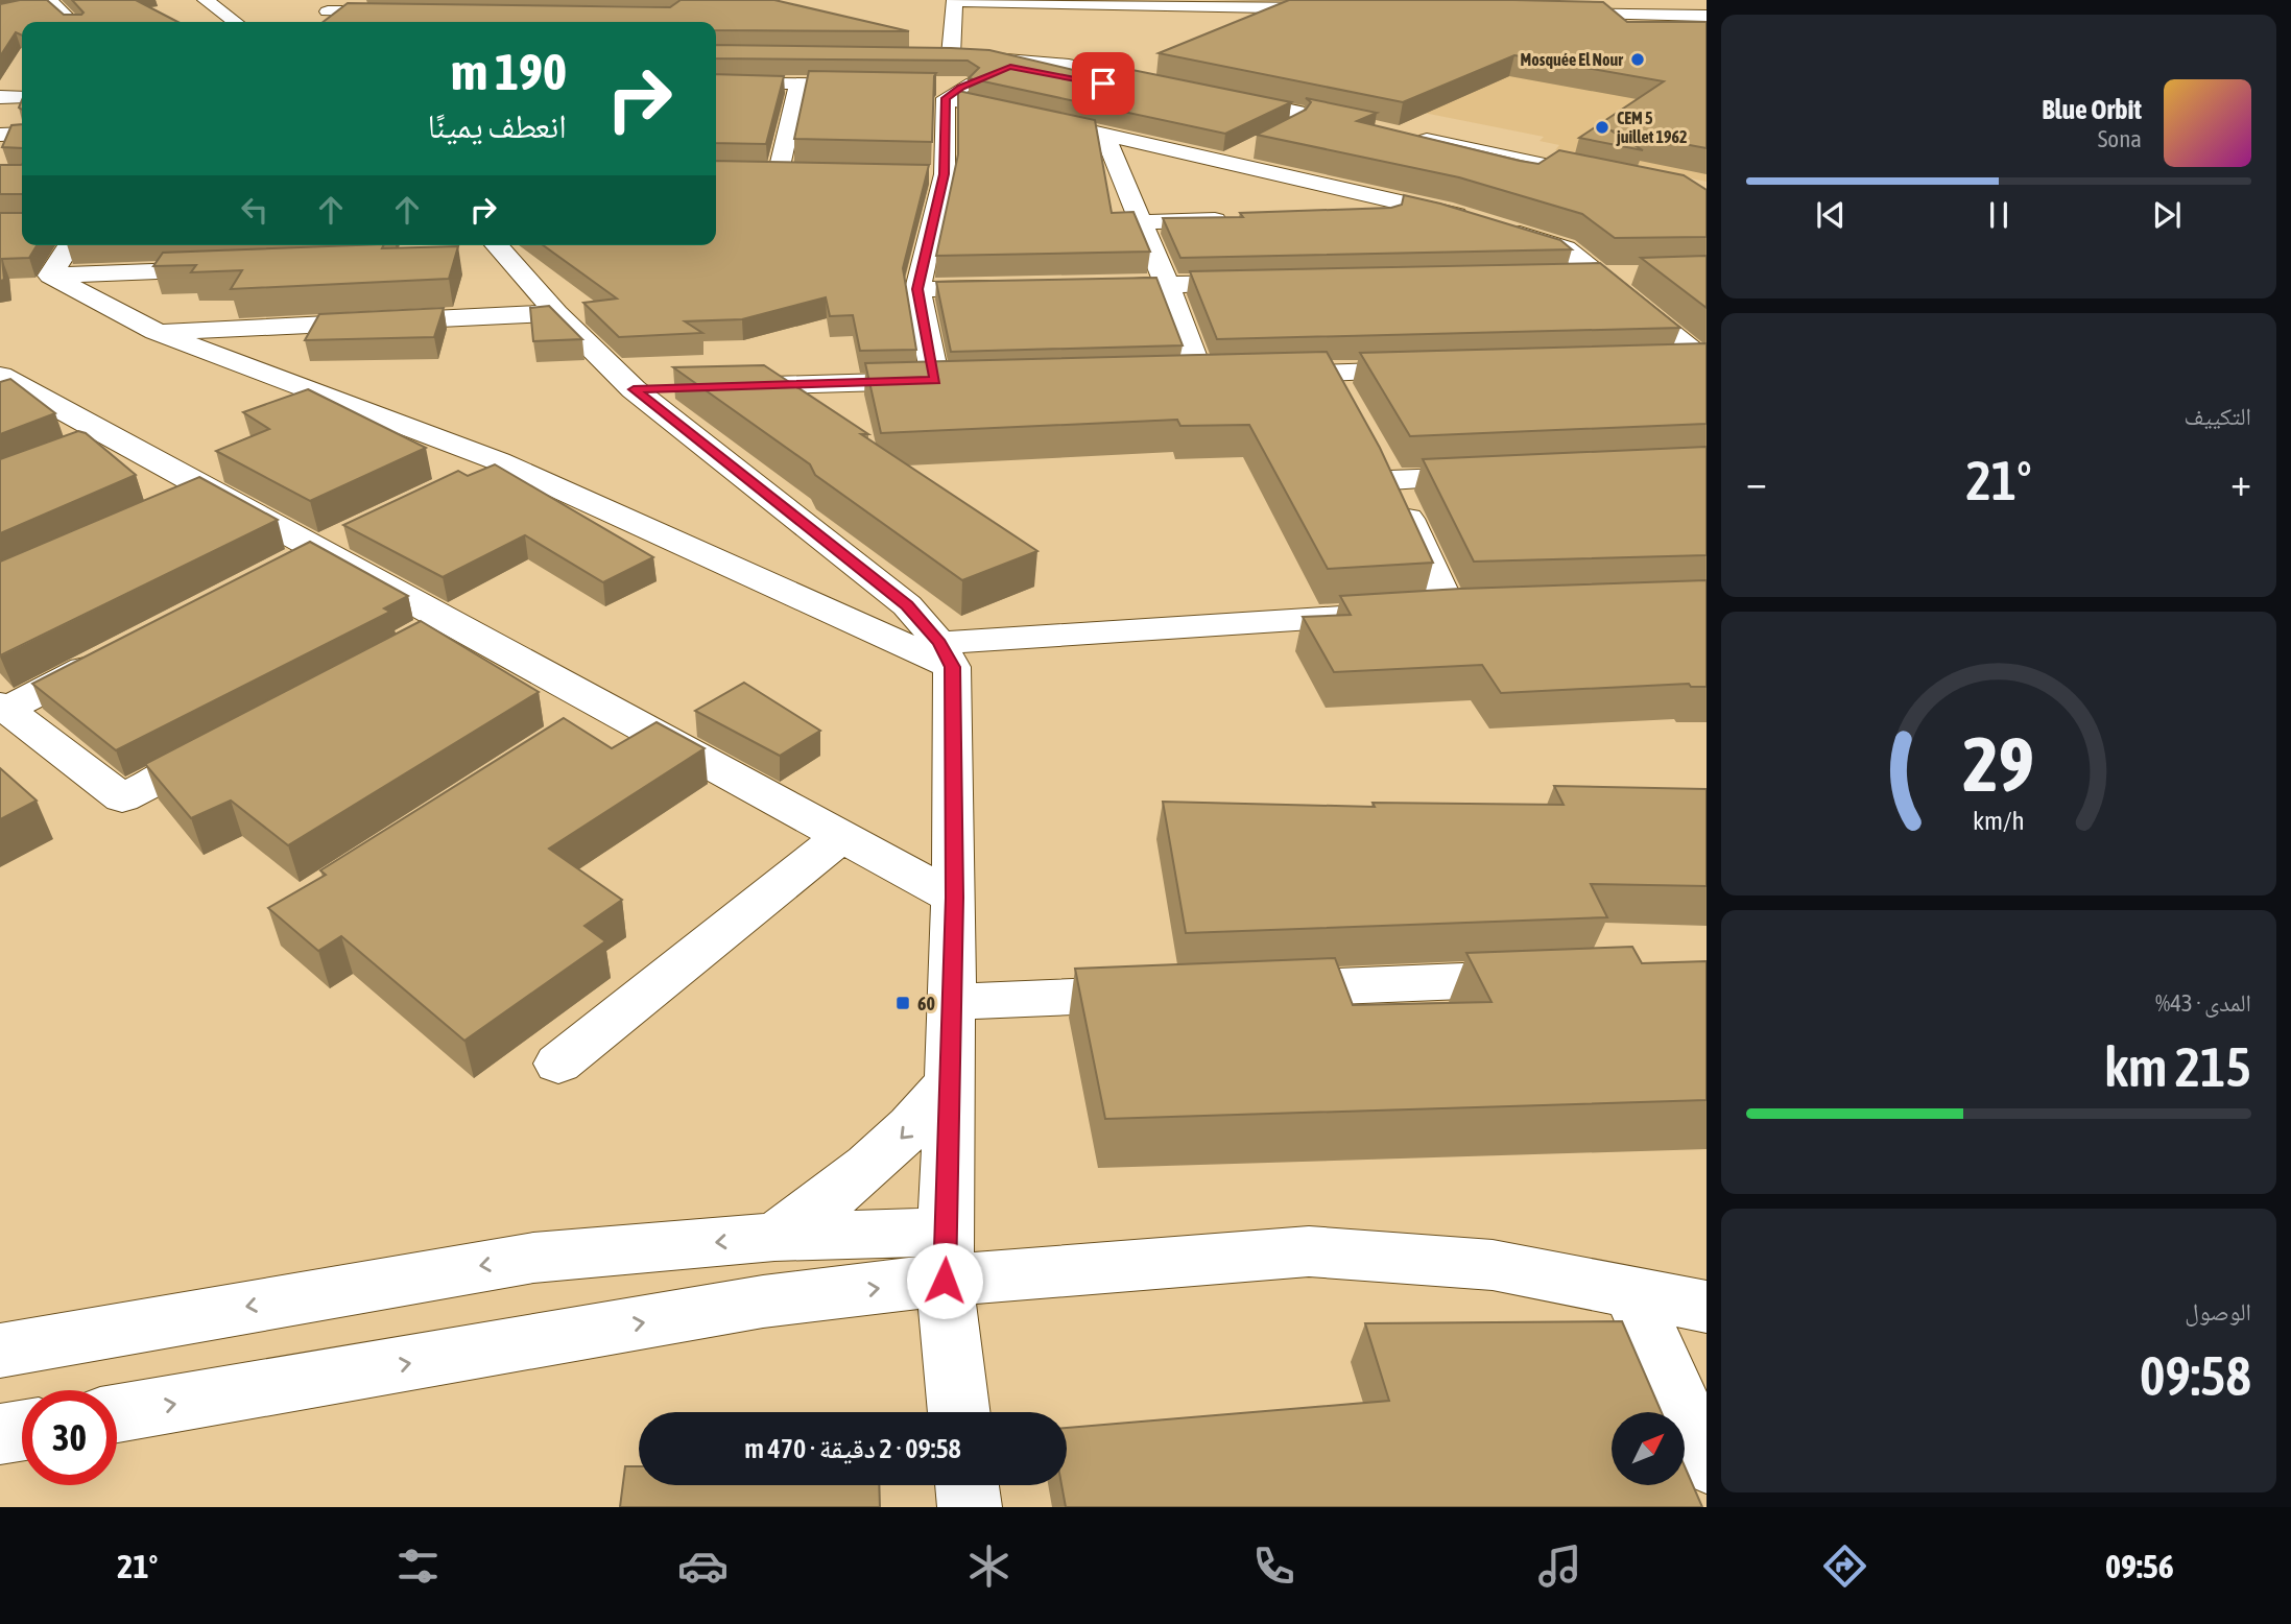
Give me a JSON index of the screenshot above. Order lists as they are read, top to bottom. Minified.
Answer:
{"places":{"other":["Mosquée El Nour","CEM 5 juillet 1962"],"transit":["60"]},"north":"top right","page":{"turn":["190 m","انعطف يمينًا"],"song":["Blue Orbit","Sona"],"tile":["التكييف",["المدى · 43%","215 km"],["الوصول","09:58"]],"heat":["−","21°","+"],"limit":"30","trip":"09:58 · 2 دقيقة · 470 m","tabs":["09:56","21°"],"gauge":["29","km/h"]}}
